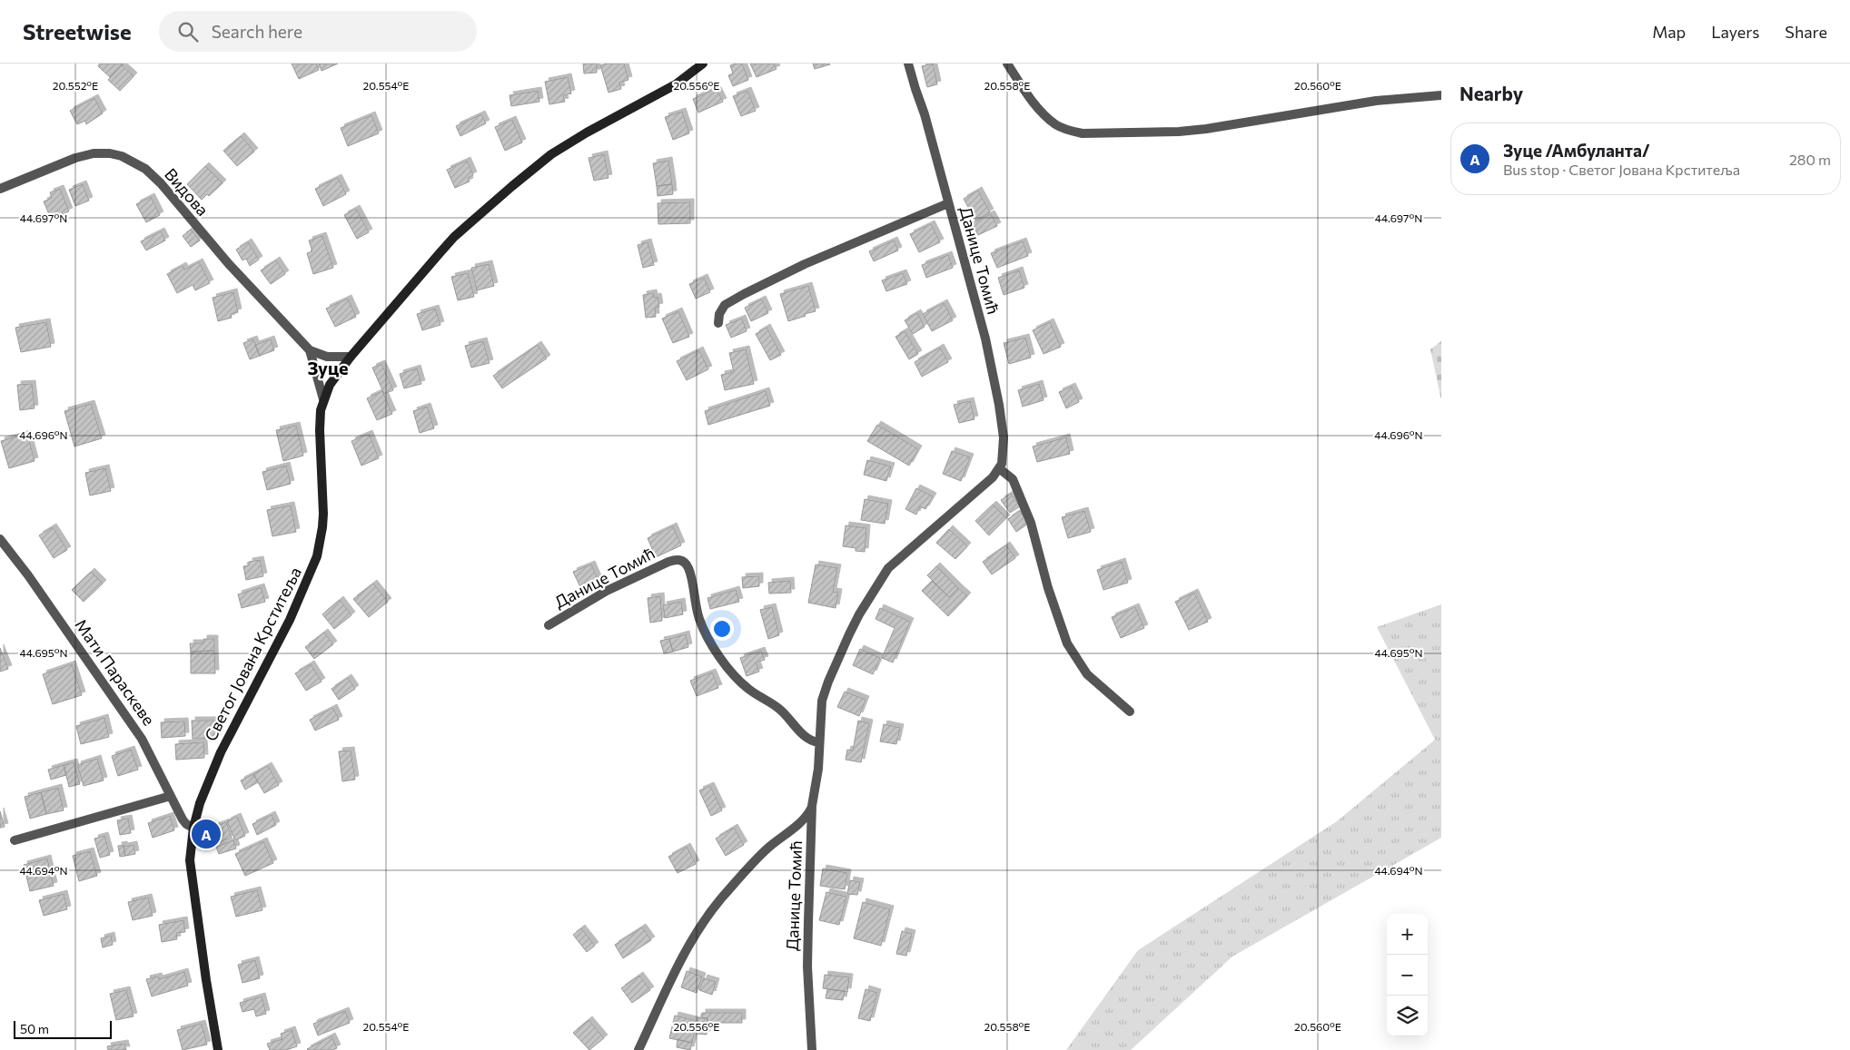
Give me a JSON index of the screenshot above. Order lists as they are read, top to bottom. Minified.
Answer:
{"streets":{"street":["Видова","Данице Томић","Светог Јована Крститеља","Мати Параскеве"]},"crossings":[["Видова","Светог Јована Крститеља"],["Светог Јована Крститеља","Мати Параскеве"]],"districts":["Зуце"],"scale_bar":"50 m","page":{"header":"Streetwise","search":"Search here","nav":["Map","Layers","Share"],"heading":"Nearby","list":[{"mark":"A","name":"Зуце /Амбуланта/","note":"Bus stop · Светог Јована Крститеља","value":"280 m"}],"pins":"A","map_buttons":["+","−"],"scale":"50 m"},"coordinates":["20.552°E","20.554°E","20.556°E","20.558°E","20.560°E","44.697°N","44.696°N","44.695°N","44.694°N"]}
